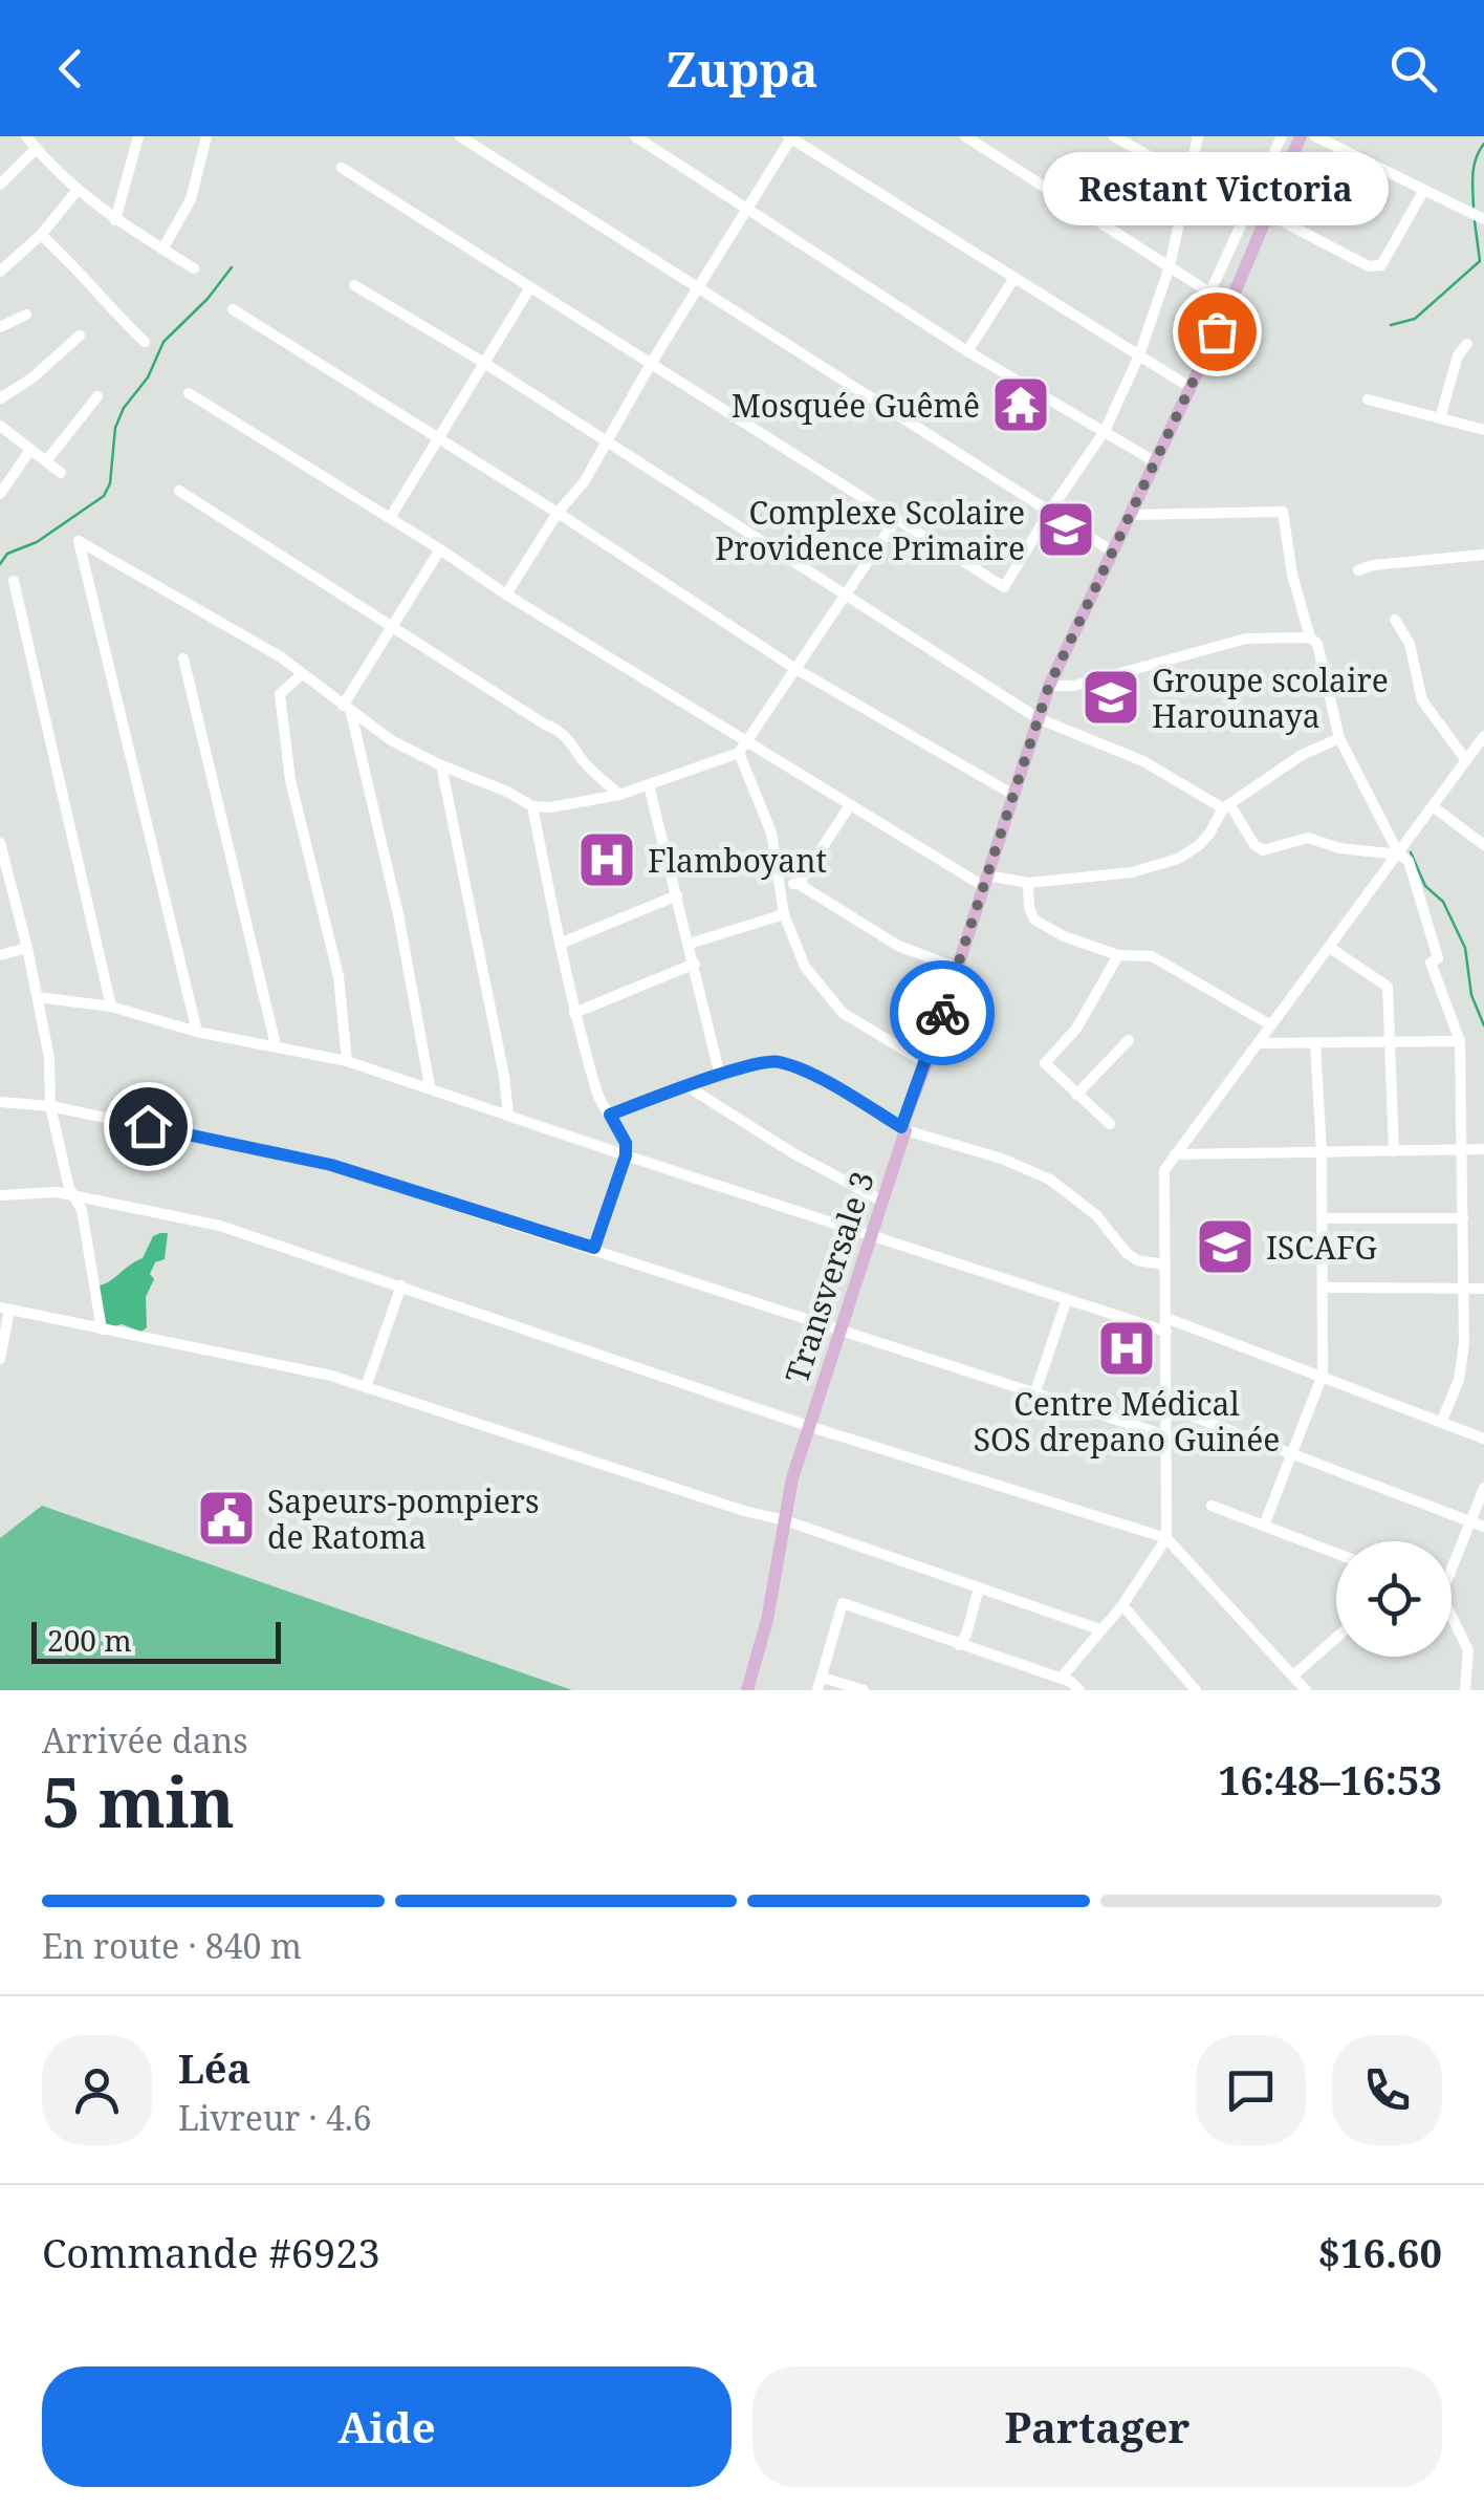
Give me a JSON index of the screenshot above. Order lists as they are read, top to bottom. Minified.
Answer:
{"streets":{"main road":["Transversale 3"]},"places":{"other":["Restant Victoria"],"temple":["Mosquée Guêmê"],"school or university":["Complexe Scolaire Providence Primaire","Groupe scolaire Harounaya","ISCAFG"],"hospital":["Flamboyant","Centre Médical SOS drepano Guinée"],"public building":["Sapeurs-pompiers de Ratoma"]},"scale_bar":"200 m","page":{"header":"Zuppa","bubble":"Restant Victoria","scale":"200 m","heading":["5 min","Arrivée dans","16:48–16:53"],"panel":["Léa","Livreur · 4.6","Commande #6923","$16.60"],"bar":"En route · 840 m","buttons":["Aide","Partager"]}}
